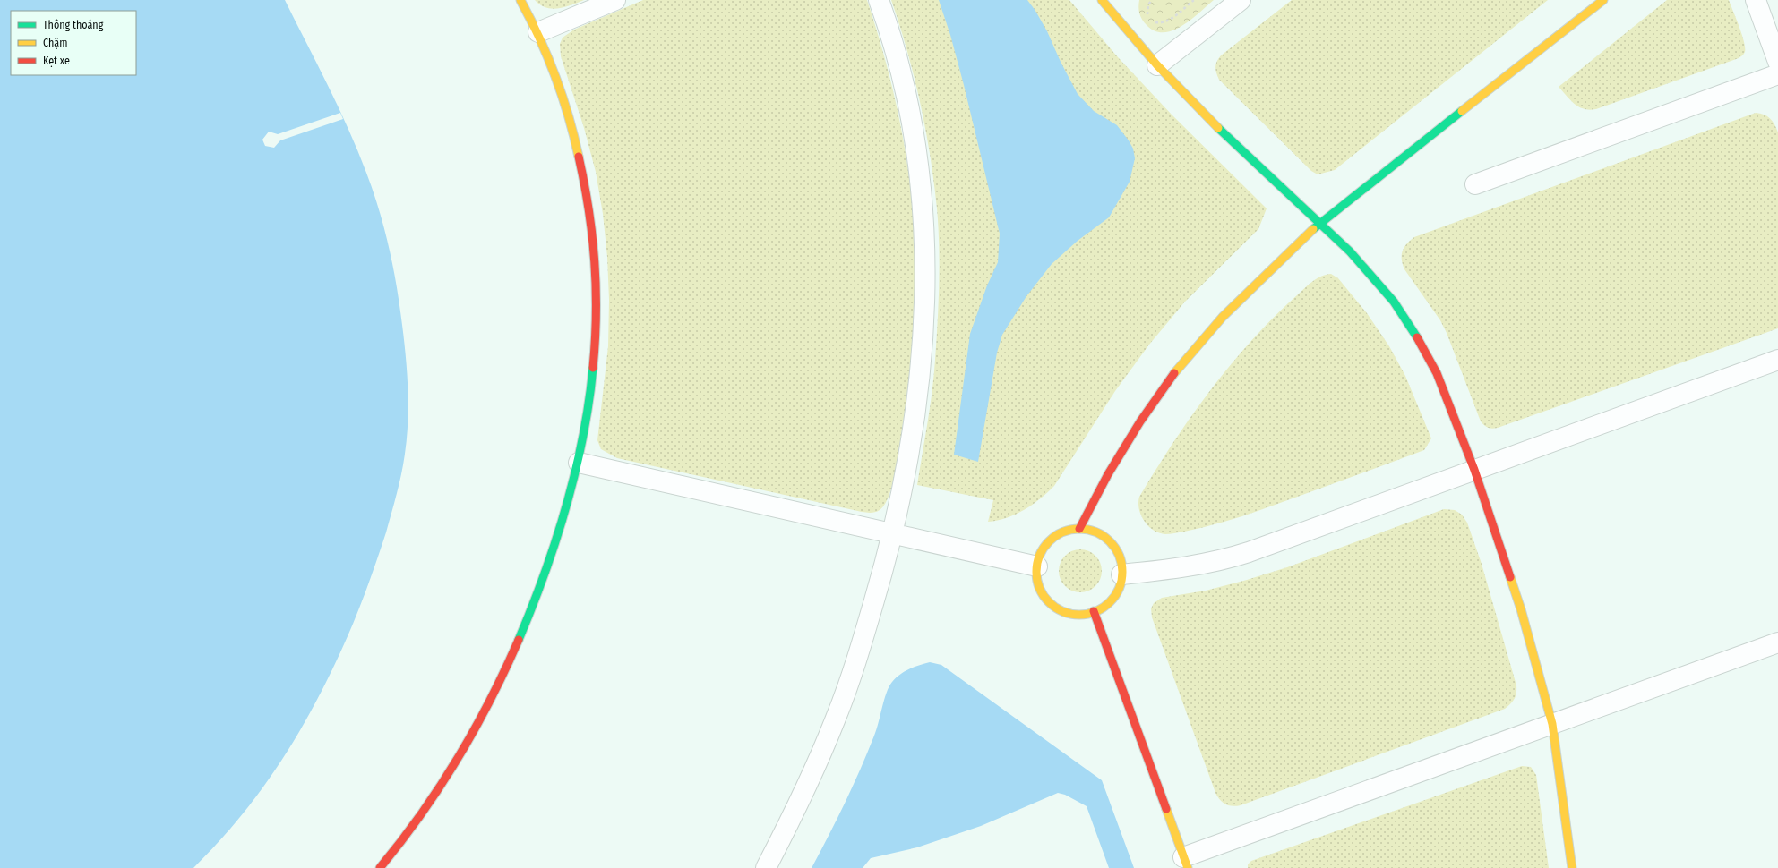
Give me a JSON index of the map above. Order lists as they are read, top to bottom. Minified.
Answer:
{"legend":["Thông thoáng","Chậm","Kẹt xe"]}
